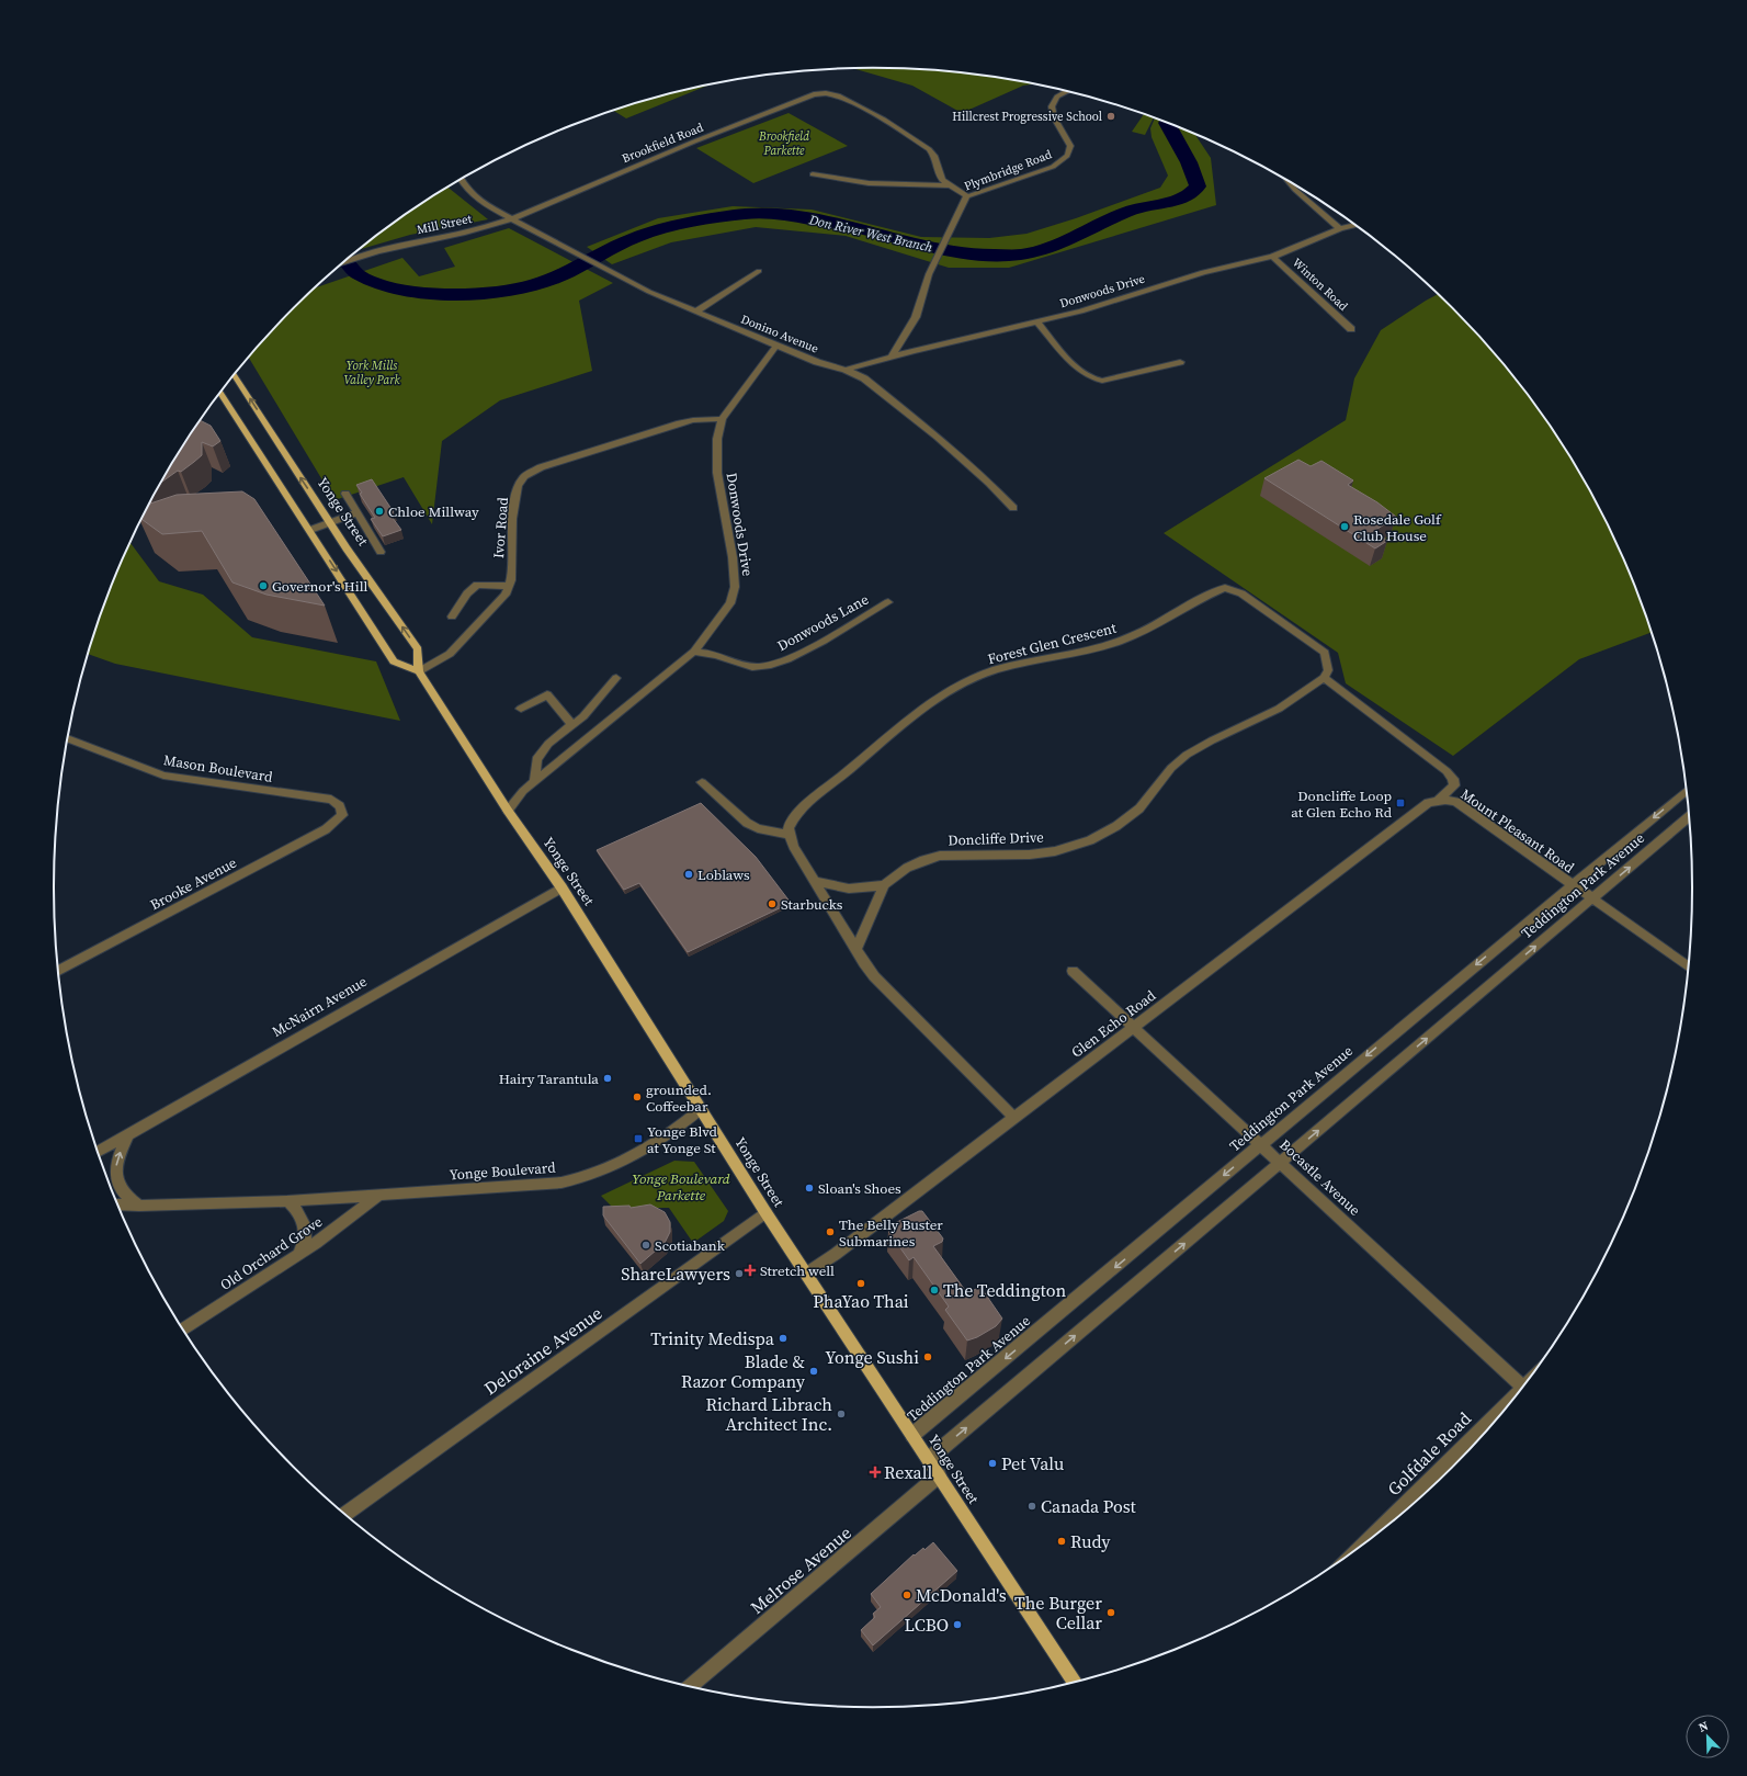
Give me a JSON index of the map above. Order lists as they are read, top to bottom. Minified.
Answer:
{"streets":{"main road":["Yonge Street"],"street":["Brookfield Road","Plymbridge Road","Mill Street","Winton Road","Donwoods Drive","Donino Avenue","Ivor Road","Donwoods Lane","Forest Glen Crescent","Mason Boulevard","Mount Pleasant Road","Doncliffe Drive","Brooke Avenue","Teddington Park Avenue","McNairn Avenue","Glen Echo Road","Yonge Boulevard","Bocastle Avenue","Old Orchard Grove","Deloraine Avenue","Golfdale Road","Melrose Avenue"]},"crossings":[["Brookfield Road","Mill Street"],["Brookfield Road","Donino Avenue"],["Plymbridge Road","Donwoods Drive"],["Mill Street","Donino Avenue"],["Winton Road","Donwoods Drive"],["Donwoods Drive","Donino Avenue"],["Donwoods Drive","Yonge Street"],["Donwoods Drive","Ivor Road"],["Donwoods Drive","Donwoods Lane"],["Yonge Street","Teddington Park Avenue"],["Yonge Street","McNairn Avenue"],["Yonge Street","Glen Echo Road"],["Yonge Street","Yonge Boulevard"],["Yonge Street","Deloraine Avenue"],["Yonge Street","Melrose Avenue"],["Forest Glen Crescent","Mount Pleasant Road"],["Forest Glen Crescent","Doncliffe Drive"],["Mason Boulevard","Brooke Avenue"],["Mount Pleasant Road","Doncliffe Drive"],["Mount Pleasant Road","Teddington Park Avenue"],["Mount Pleasant Road","Glen Echo Road"],["Teddington Park Avenue","Bocastle Avenue"],["Glen Echo Road","Bocastle Avenue"],["Yonge Boulevard","Old Orchard Grove"]],"water":["Don River West Branch"],"parks":["Brookfield Parkette","York Mills Valley Park","Yonge Boulevard Parkette"],"places":{"other":["Hillcrest Progressive School","Chloe Millway","Rosedale Golf Club House","Governor's Hill","Loblaws","Starbucks","Hairy Tarantula","grounded. Coffeebar","Sloan's Shoes","The Belly Buster Submarines","Scotiabank","ShareLawyers","PhaYao Thai","The Teddington","Trinity Medispa","Yonge Sushi","Blade & Razor Company","Richard Librach Architect Inc.","Pet Valu","Canada Post","Rudy","McDonald's","The Burger Cellar","LCBO"],"transit":["Doncliffe Loop at Glen Echo Rd","Yonge Blvd at Yonge St"],"health":["Stretch well","Rexall"]},"north":"top left"}
